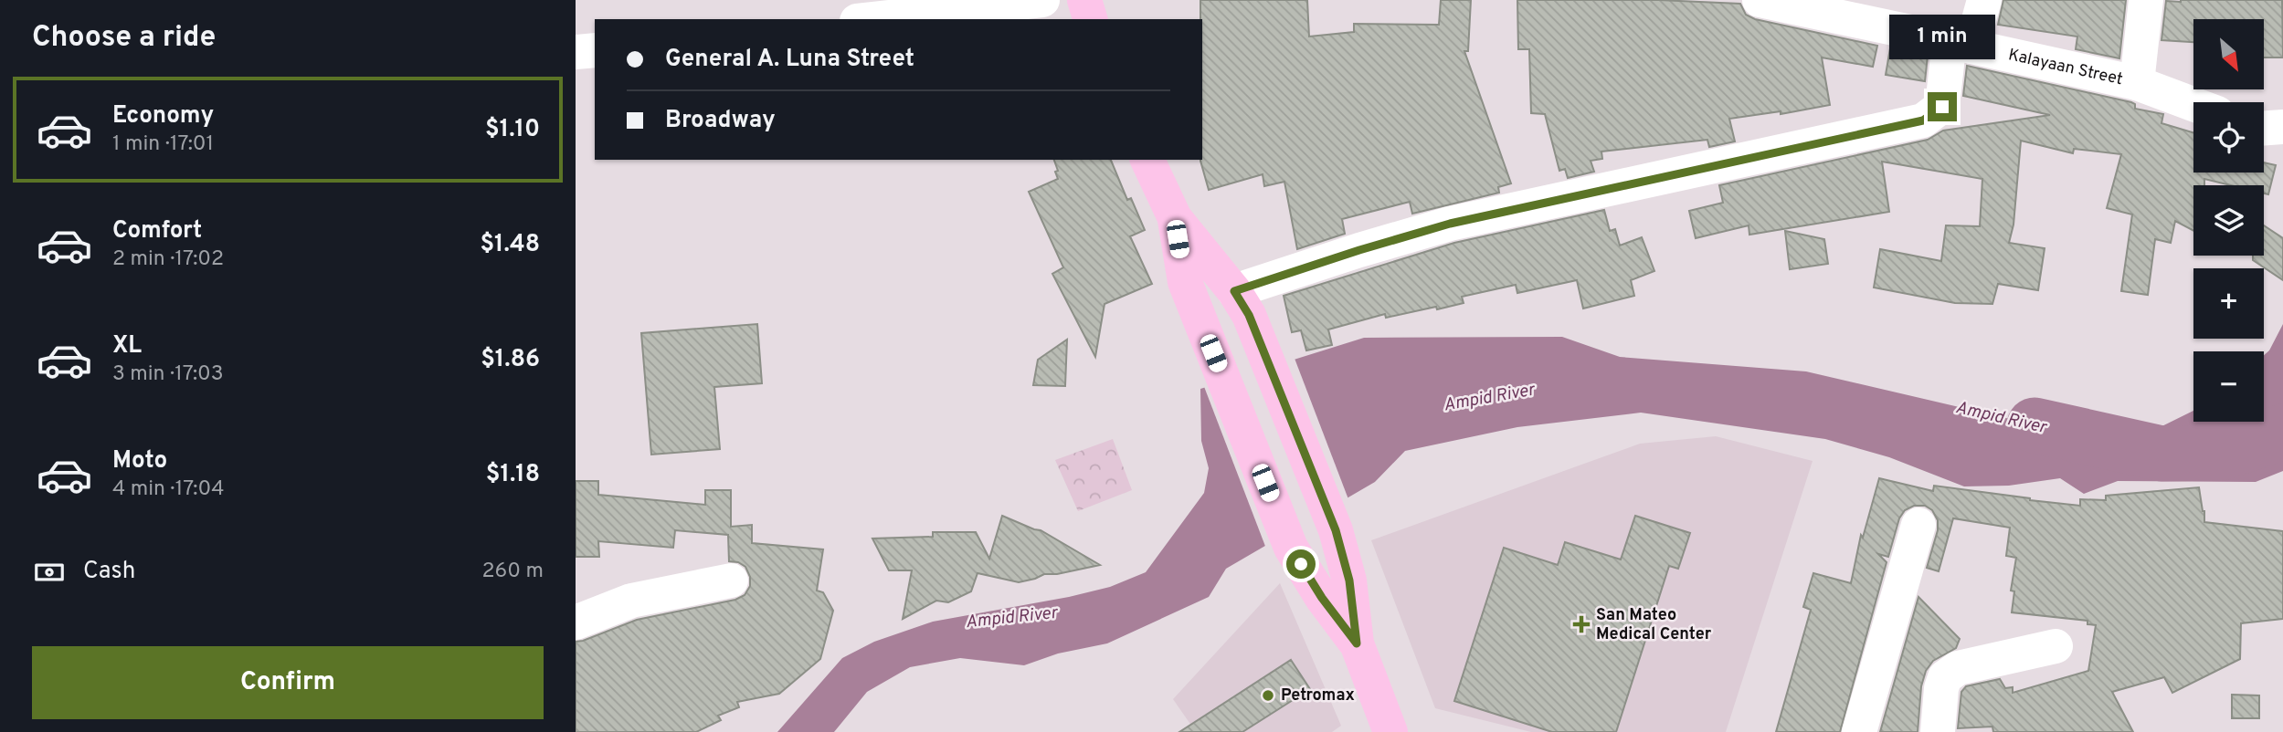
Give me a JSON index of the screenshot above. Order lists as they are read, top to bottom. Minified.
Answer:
{"streets":{"street":["Kalayaan Street"]},"water":["Ampid River"],"places":{"health":["San Mateo Medical Center"],"other":["Petromax"]},"north":"bottom right","page":{"heading":"Choose a ride","bubble":"1 min","map_buttons":["+","−"],"banner":["General A. Luna Street","Broadway"],"list":[{"name":"Economy","note":"1 min · 17:01","value":"$1.10"},{"name":"Comfort","note":"2 min · 17:02","value":"$1.48"},{"name":"XL","note":"3 min · 17:03","value":"$1.86"},{"name":"Moto","note":"4 min · 17:04","value":"$1.18"}],"pay":["Cash","260 m"],"buttons":"Confirm"}}
